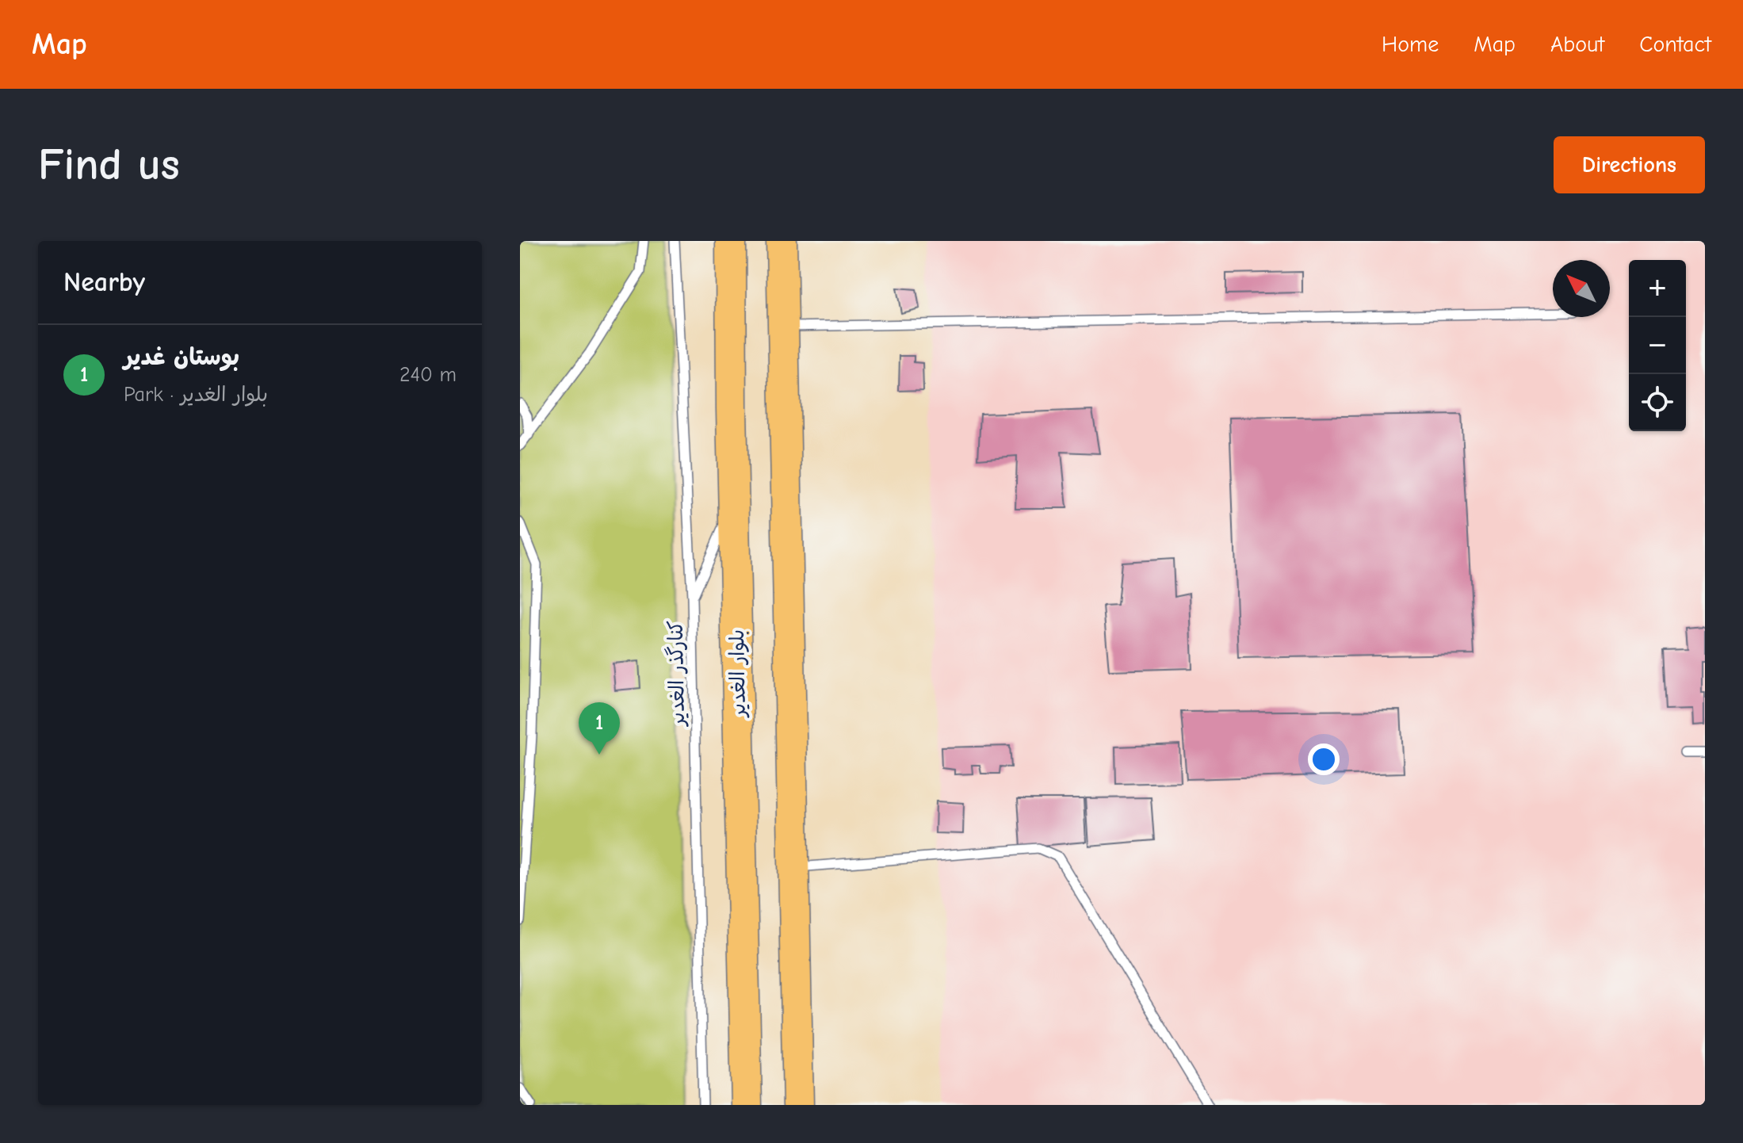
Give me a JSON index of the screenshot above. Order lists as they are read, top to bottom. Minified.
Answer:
{"streets":{"highway":["بلوار الغدیر"],"lane":["کنارگذر الغدیر"]},"north":"top left","page":{"header":"Map","nav":["Home","Map","About","Contact"],"buttons":"Directions","title":"Find us","heading":"Nearby","map_buttons":["+","−"],"list":[{"mark":"1","name":"بوستان غدیر","note":"Park · بلوار الغدیر","value":"240 m"}],"pins":"1"}}
